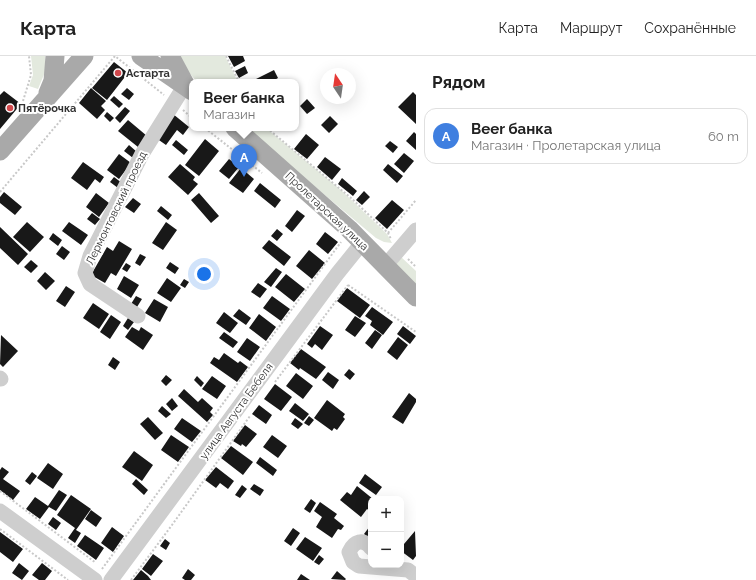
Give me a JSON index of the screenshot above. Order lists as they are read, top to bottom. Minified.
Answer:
{"streets":{"main road":["Пролетарская улица"],"street":["Лермонтовский проезд","улица Августа Бебеля"]},"crossings":[["Пролетарская улица","улица Августа Бебеля"]],"places":["Астарта","Пятёрочка"],"north":"top","page":{"header":"Карта","nav":["Карта","Маршрут","Сохранённые"],"heading":"Рядом","popup":["Beer банка","Магазин"],"list":[{"mark":"A","name":"Beer банка","note":"Магазин · Пролетарская улица","value":"60 m"}],"pins":"A","map_buttons":["+","−"]}}
